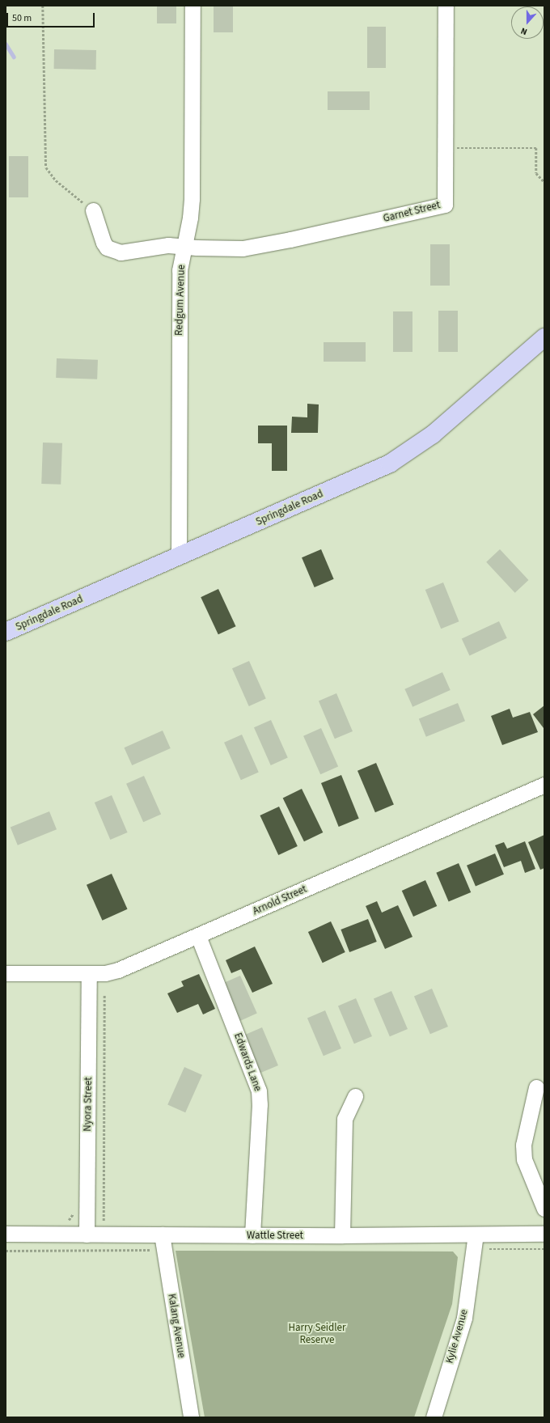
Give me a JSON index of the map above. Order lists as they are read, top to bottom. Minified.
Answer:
{"streets":{"main road":["Springdale Road"],"street":["Garnet Street","Redgum Avenue","Arnold Street","Edwards Lane","Nyora Street","Wattle Street","Kalang Avenue","Kylie Avenue"]},"crossings":[["Garnet Street","Redgum Avenue"],["Redgum Avenue","Springdale Road"],["Arnold Street","Edwards Lane"],["Arnold Street","Nyora Street"],["Edwards Lane","Wattle Street"],["Nyora Street","Wattle Street"],["Wattle Street","Kalang Avenue"],["Wattle Street","Kylie Avenue"]],"parks":["Harry Seidler Reserve"],"scale_bar":"50 m","north":"bottom"}
